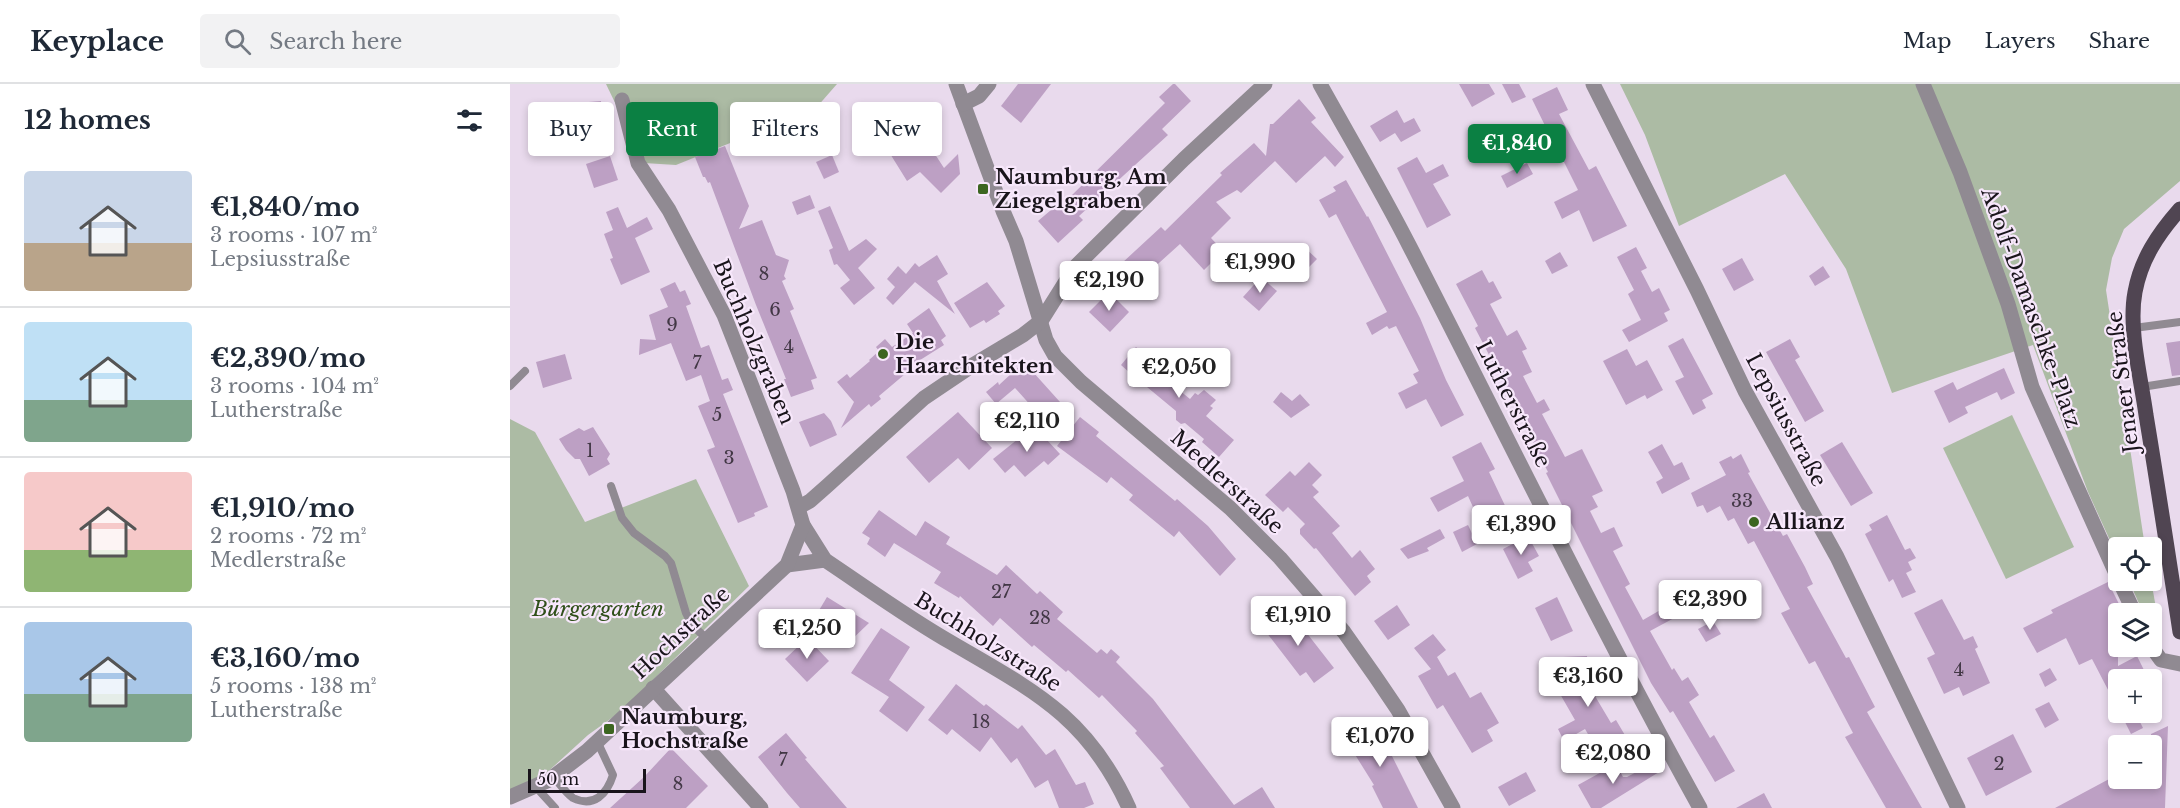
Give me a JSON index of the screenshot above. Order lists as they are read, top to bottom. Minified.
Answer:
{"streets":{"main road":["Jenaer Straße"],"street":["Adolf-Damaschke-Platz","Buchholzgraben","Lutherstraße","Lepsiusstraße","Medlerstraße","Hochstraße","Buchholzstraße"]},"crossings":[["Buchholzgraben","Buchholzstraße"],["Hochstraße","Buchholzstraße"]],"parks":["Bürgergarten"],"places":{"transit":["Naumburg, Am Ziegelgraben","Naumburg, Hochstraße"],"other":["Die Haarchitekten","Allianz"]},"house_numbers":["8","6","9","4","7","5","1","3","33","27","28","4","18","7","2","8"],"scale_bar":"50 m","page":{"header":"Keyplace","search":"Search here","nav":["Map","Layers","Share"],"heading":"12 homes","chip":["Buy","Rent","Filters","New"],"price":["€1,840","€1,990","€2,190","€2,050","€2,110","€1,390","€2,390","€1,910","€1,250","€3,160","€1,070","€2,080"],"list":[{"name":"€1,840/mo","note":"3 rooms · 107 m² · Lepsiusstraße"},{"name":"€2,390/mo","note":"3 rooms · 104 m² · Lutherstraße"},{"name":"€1,910/mo","note":"2 rooms · 72 m² · Medlerstraße"},{"name":"€3,160/mo","note":"5 rooms · 138 m² · Lutherstraße"}],"map_buttons":["+","−"],"scale":"50 m"}}
